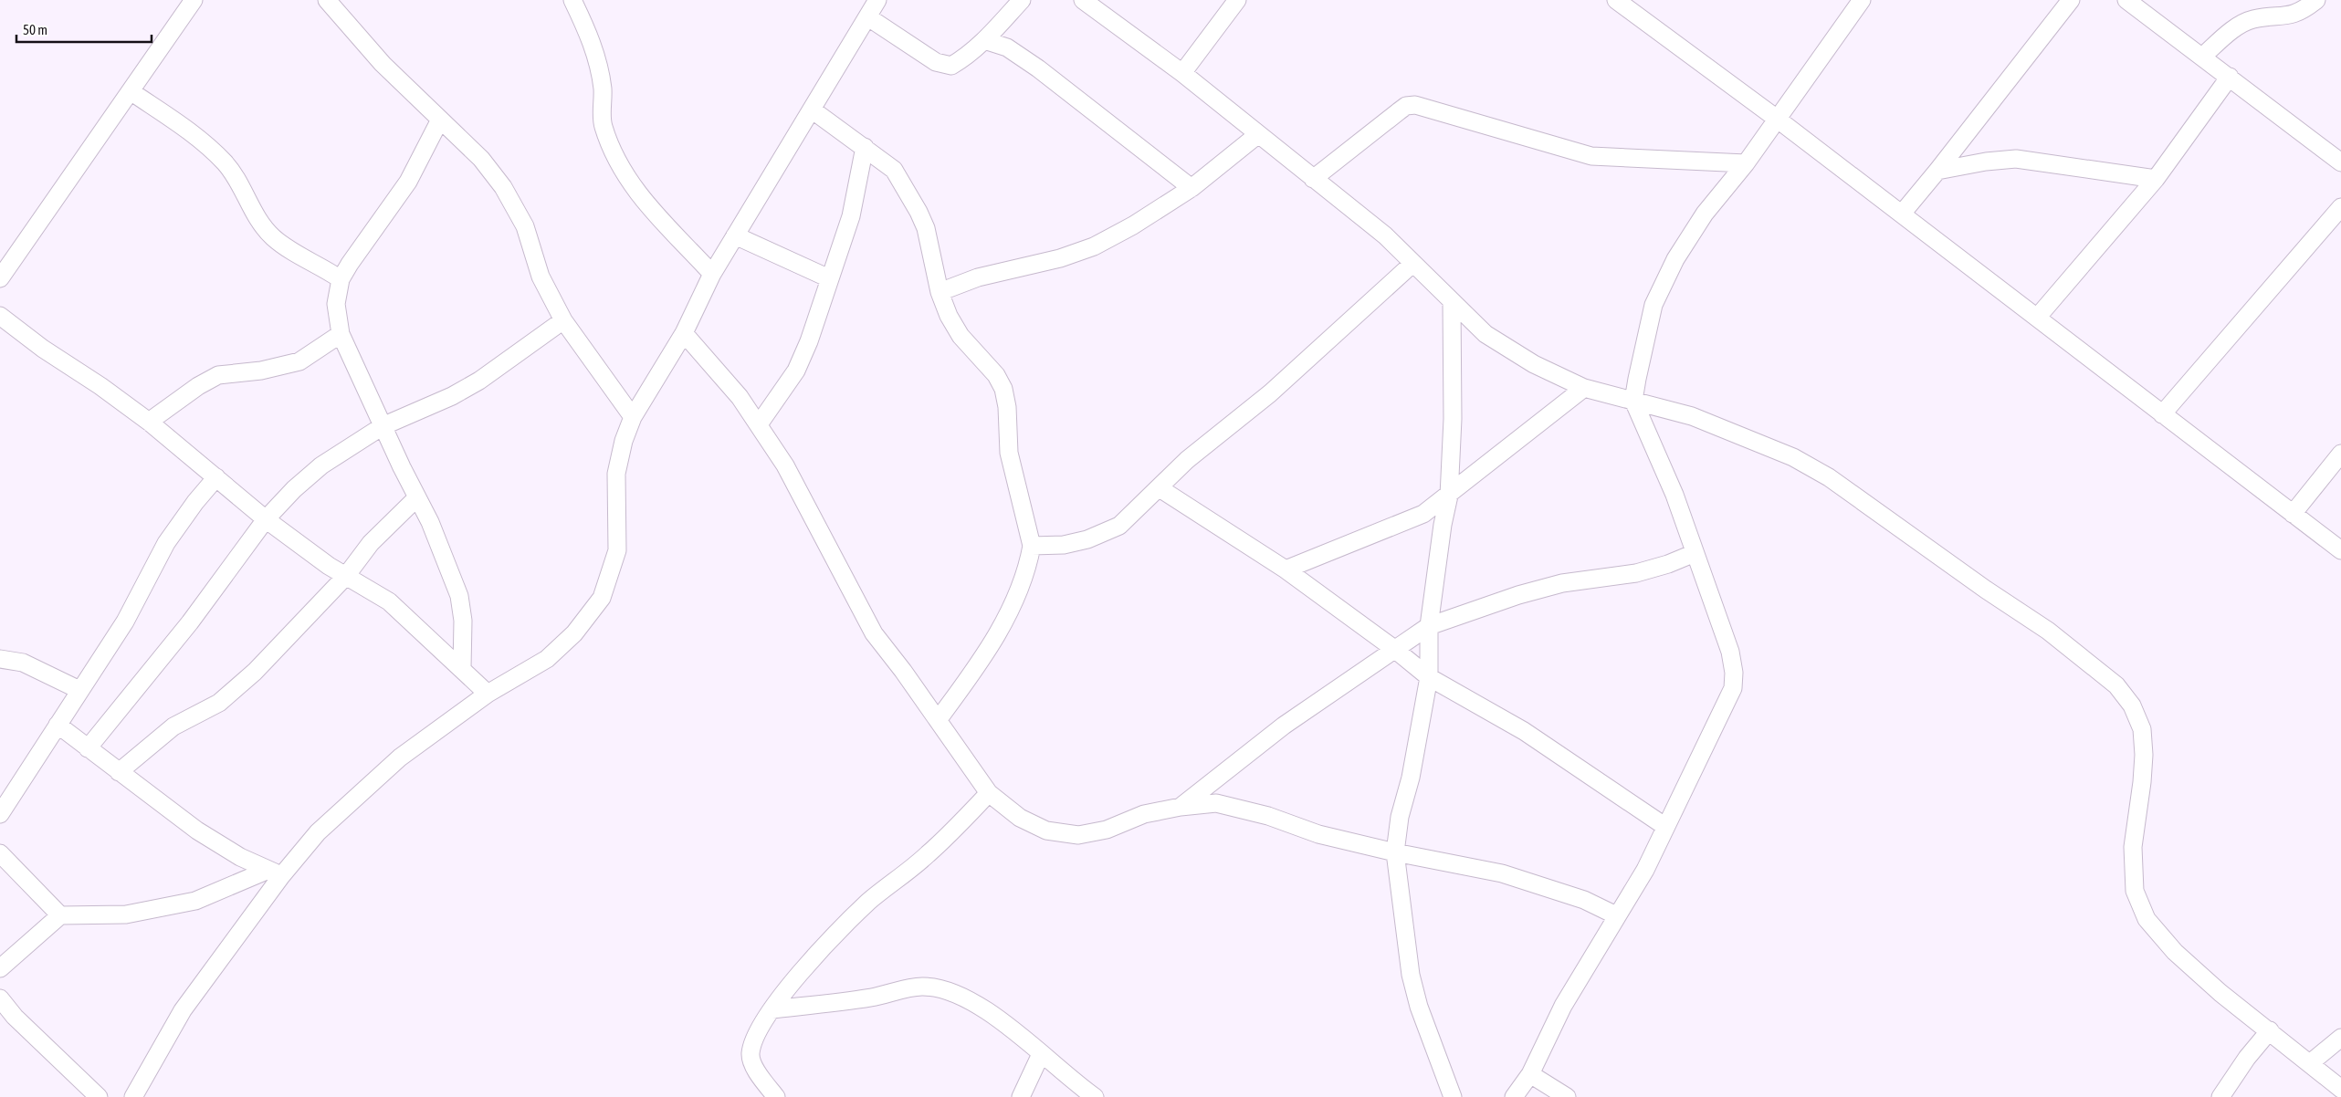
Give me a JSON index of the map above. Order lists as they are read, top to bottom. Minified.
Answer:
{"scale_bar":"50 m"}
